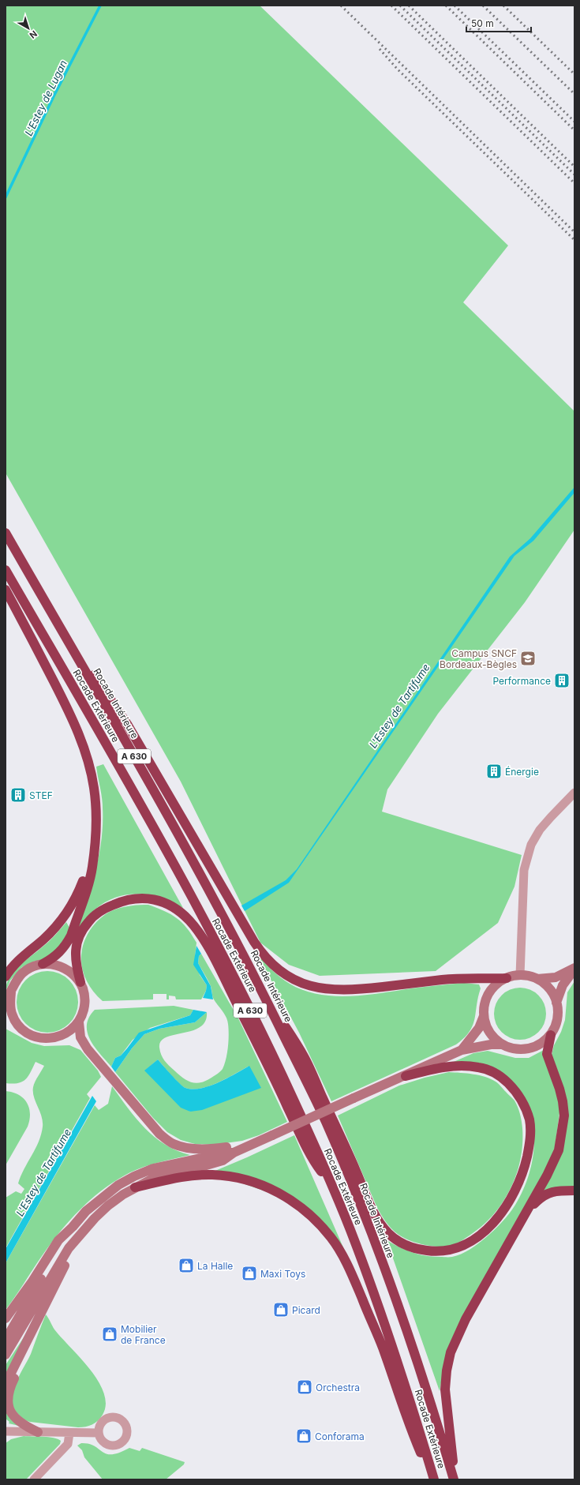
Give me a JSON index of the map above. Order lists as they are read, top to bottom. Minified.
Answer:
{"streets":{"highway":["Rocade Intérieure","Rocade Extérieure","A 630"]},"water":["L'Estey de Lugan","L'Estey de Tartifume"],"places":{"school or university":["Campus SNCF Bordeaux-Bègles"],"building":["Performance","Énergie","STEF"],"shop":["La Halle","Maxi Toys","Picard","Mobilier de France","Orchestra","Conforama"]},"scale_bar":"50 m","north":"bottom right"}
